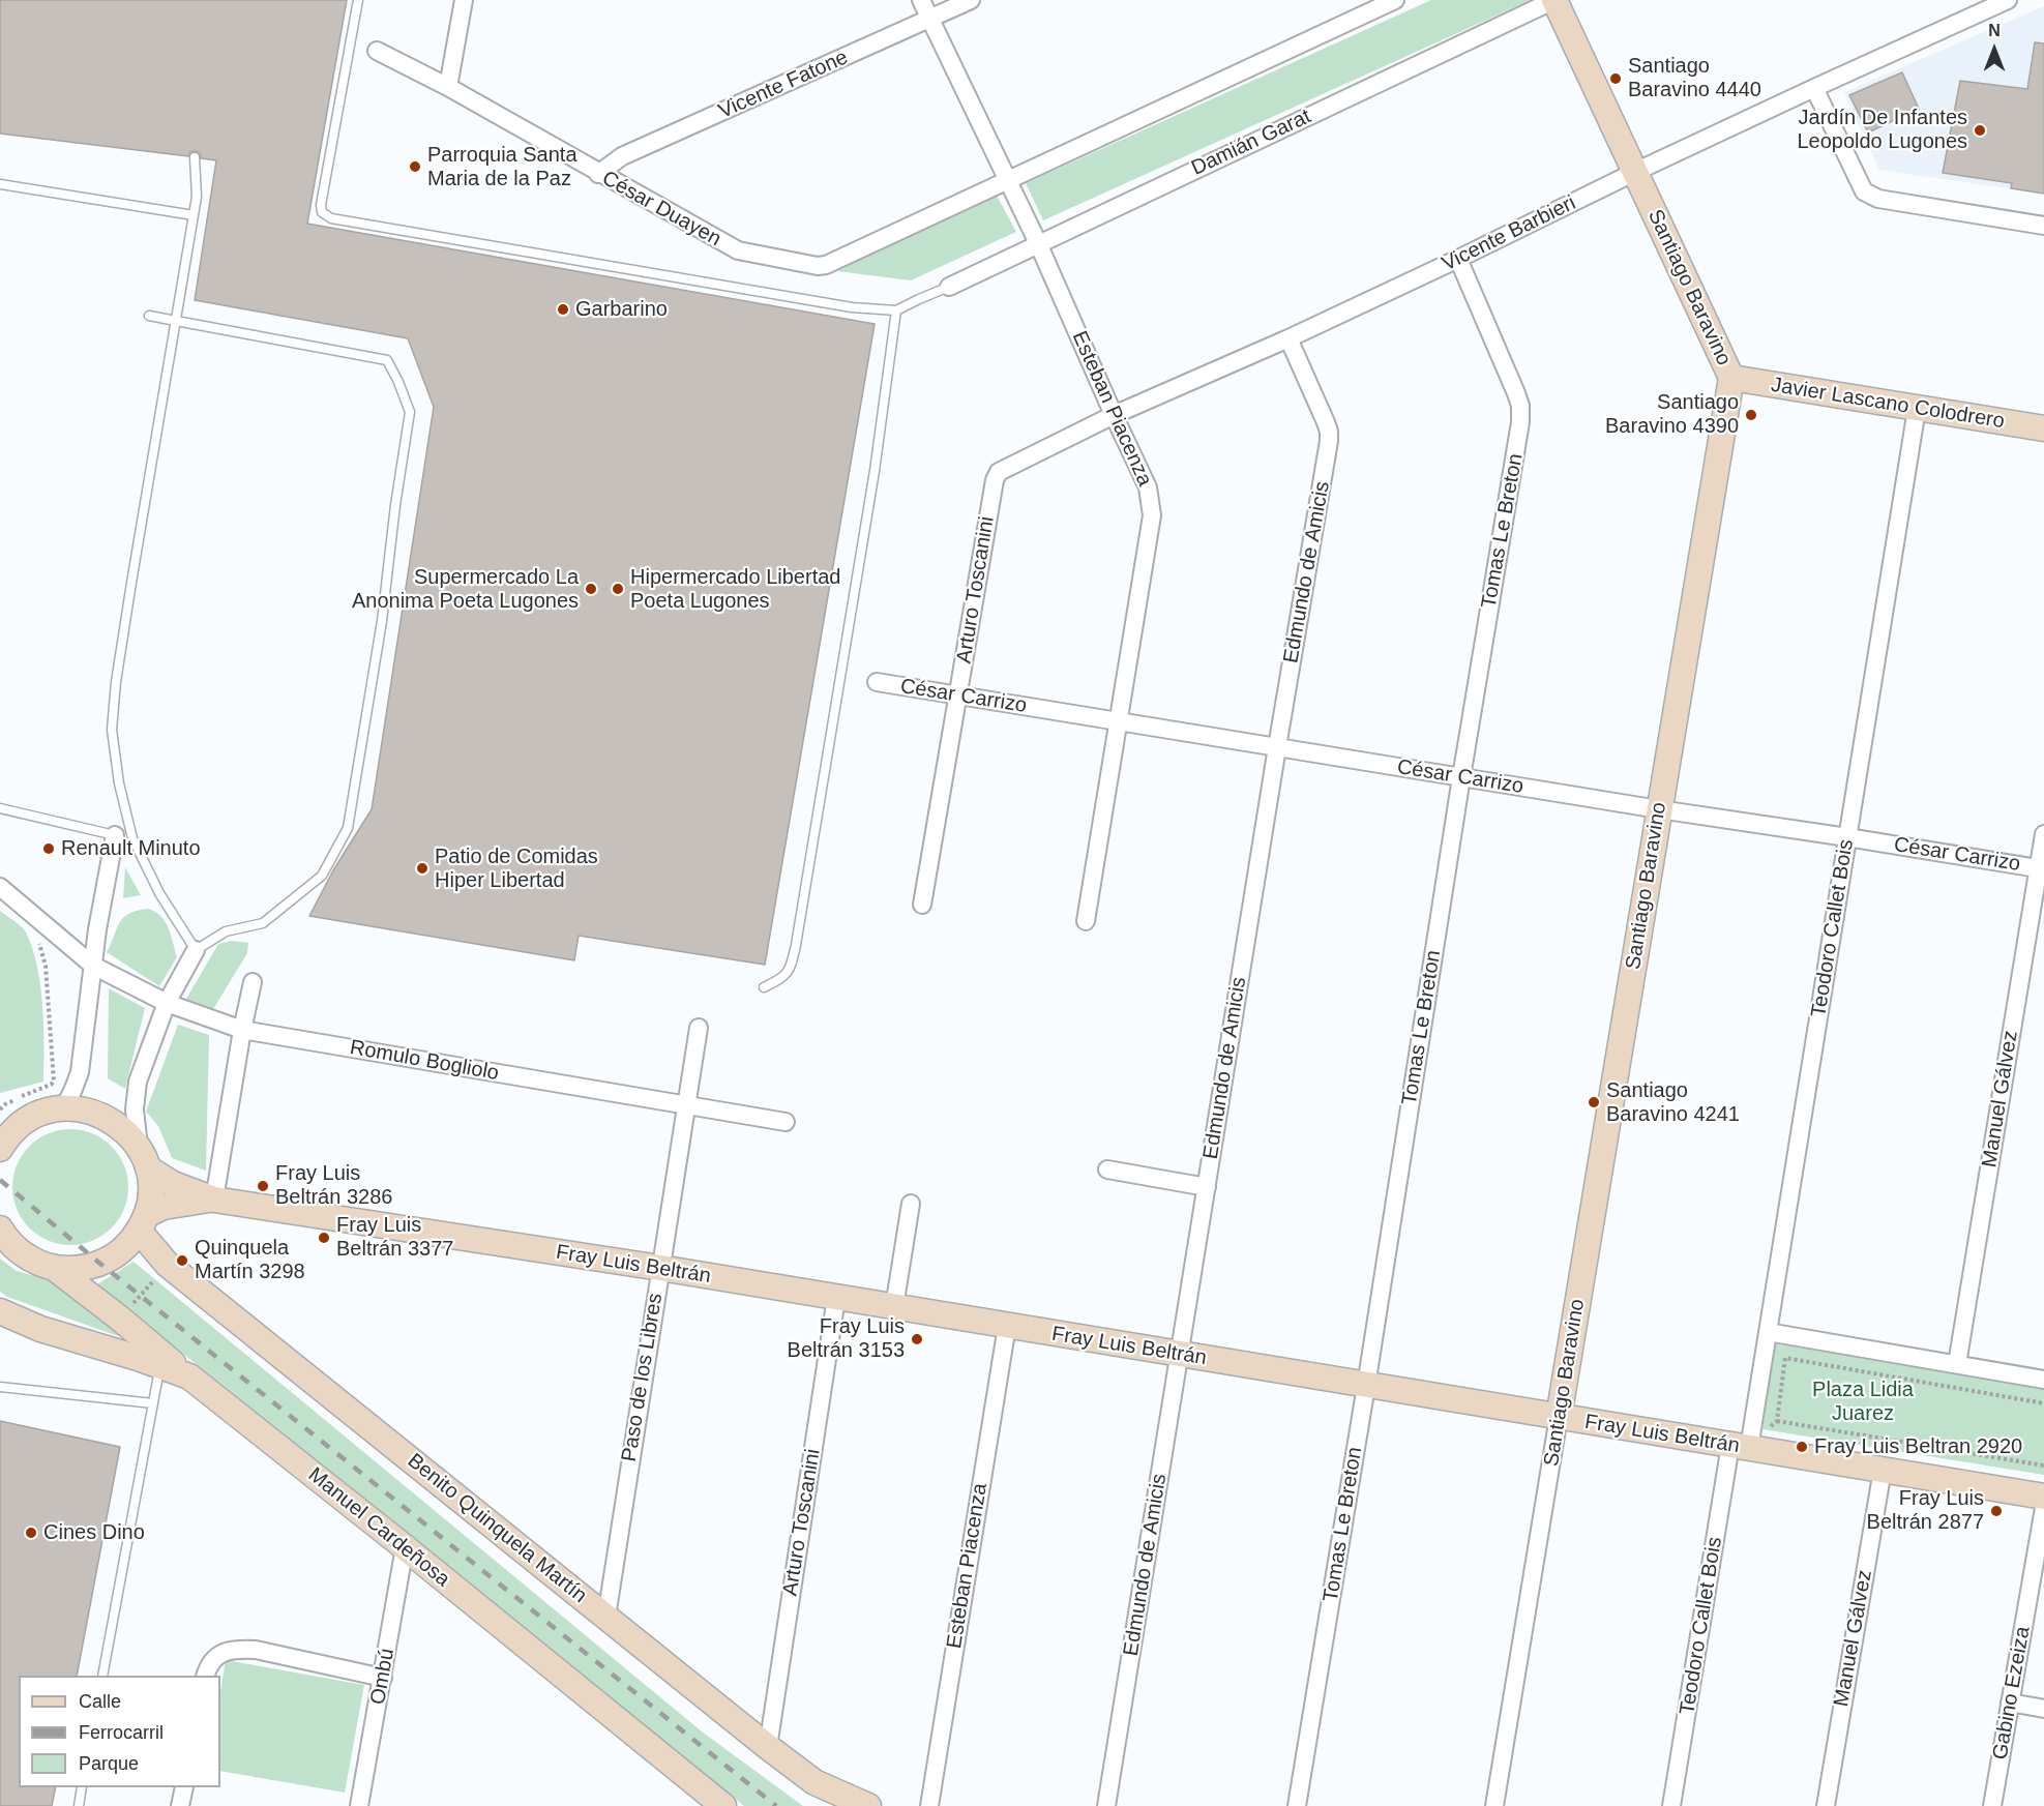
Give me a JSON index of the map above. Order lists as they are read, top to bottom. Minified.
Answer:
{"streets":{"main road":["Santiago Baravino","Javier Lascano Colodrero","Fray Luis Beltrán","Manuel Cardeñosa","Benito Quinquela Martín"],"street":["Vicente Fatone","Damián Garat","César Duayen","Vicente Barbieri","Esteban Piacenza","Tomas Le Breton","Edmundo de Amicis","Arturo Toscanini","César Carrizo","Teodoro Callet Bois","Romulo Bogliolo","Manuel Gálvez","Paso de los Libres","Ombú","Gabino Ezeiza"]},"crossings":[["Vicente Fatone","César Duayen"],["Vicente Fatone","Esteban Piacenza"],["Damián Garat","Santiago Baravino"],["Damián Garat","Esteban Piacenza"],["César Duayen","Esteban Piacenza"],["Vicente Barbieri","Santiago Baravino"],["Vicente Barbieri","Esteban Piacenza"],["Vicente Barbieri","Tomas Le Breton"],["Vicente Barbieri","Edmundo de Amicis"],["Vicente Barbieri","Arturo Toscanini"],["Santiago Baravino","Javier Lascano Colodrero"],["Santiago Baravino","César Carrizo"],["Santiago Baravino","Fray Luis Beltrán"],["Javier Lascano Colodrero","Teodoro Callet Bois"],["Esteban Piacenza","César Carrizo"],["Esteban Piacenza","Fray Luis Beltrán"],["Tomas Le Breton","César Carrizo"],["Tomas Le Breton","Fray Luis Beltrán"],["Edmundo de Amicis","César Carrizo"],["Edmundo de Amicis","Fray Luis Beltrán"],["Arturo Toscanini","César Carrizo"],["Arturo Toscanini","Fray Luis Beltrán"],["Arturo Toscanini","Benito Quinquela Martín"],["César Carrizo","Teodoro Callet Bois"],["César Carrizo","Manuel Gálvez"],["Teodoro Callet Bois","Fray Luis Beltrán"],["Romulo Bogliolo","Paso de los Libres"],["Manuel Gálvez","Fray Luis Beltrán"],["Fray Luis Beltrán","Paso de los Libres"],["Paso de los Libres","Benito Quinquela Martín"],["Manuel Cardeñosa","Ombú"]],"parks":["Plaza Lidia Juarez"],"places":["Santiago Baravino 4440","Jardín De Infantes Leopoldo Lugones","Parroquia Santa Maria de la Paz","Garbarino","Santiago Baravino 4390","Supermercado La Anonima Poeta Lugones","Hipermercado Libertad Poeta Lugones","Renault Minuto","Patio de Comidas Hiper Libertad","Santiago Baravino 4241","Fray Luis Beltrán 3286","Fray Luis Beltrán 3377","Quinquela Martín 3298","Fray Luis Beltrán 3153","Fray Luis Beltran 2920","Fray Luis Beltrán 2877","Cines Dino"],"legend":["Calle","Ferrocarril","Parque"],"north":"top"}
